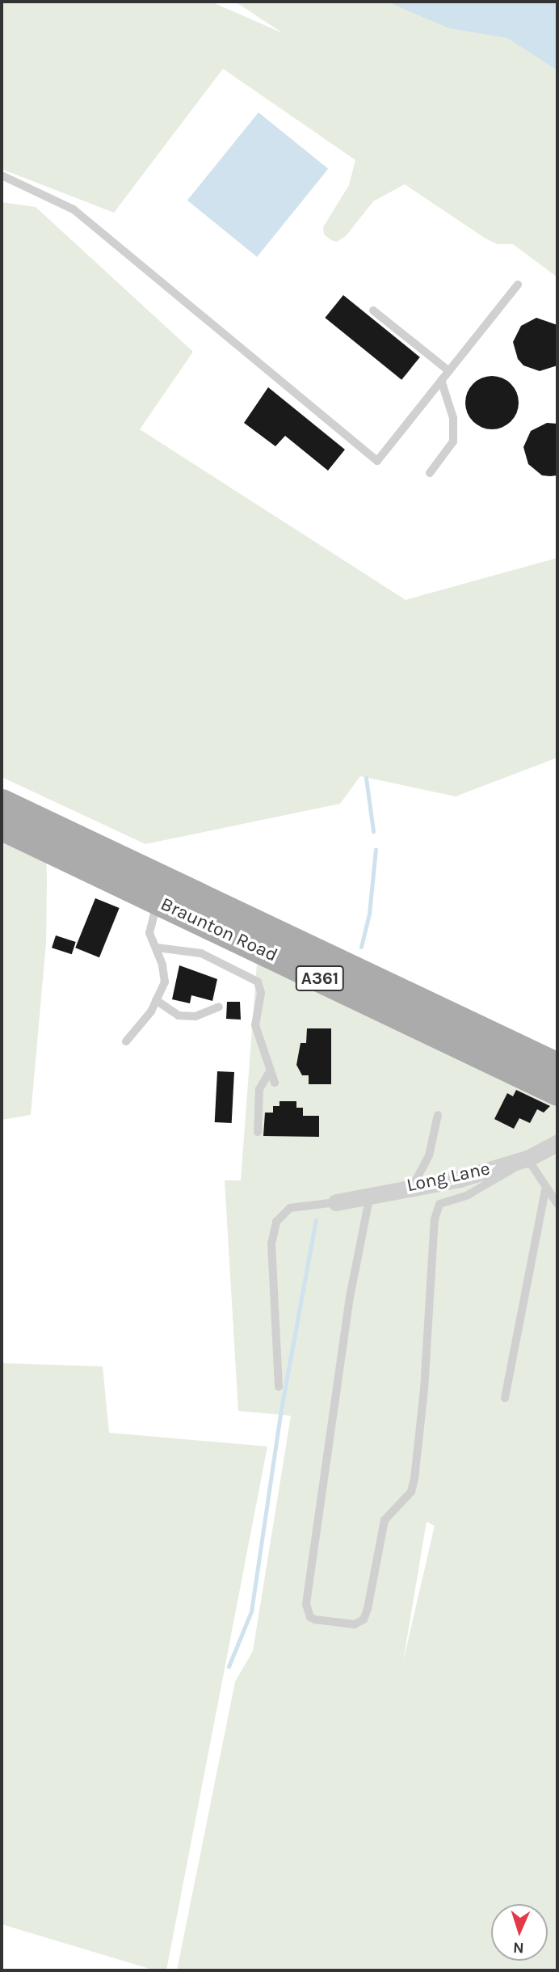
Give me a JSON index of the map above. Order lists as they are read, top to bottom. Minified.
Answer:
{"streets":{"main road":["Braunton Road","A361"],"street":["Long Lane"]},"north":"bottom"}
